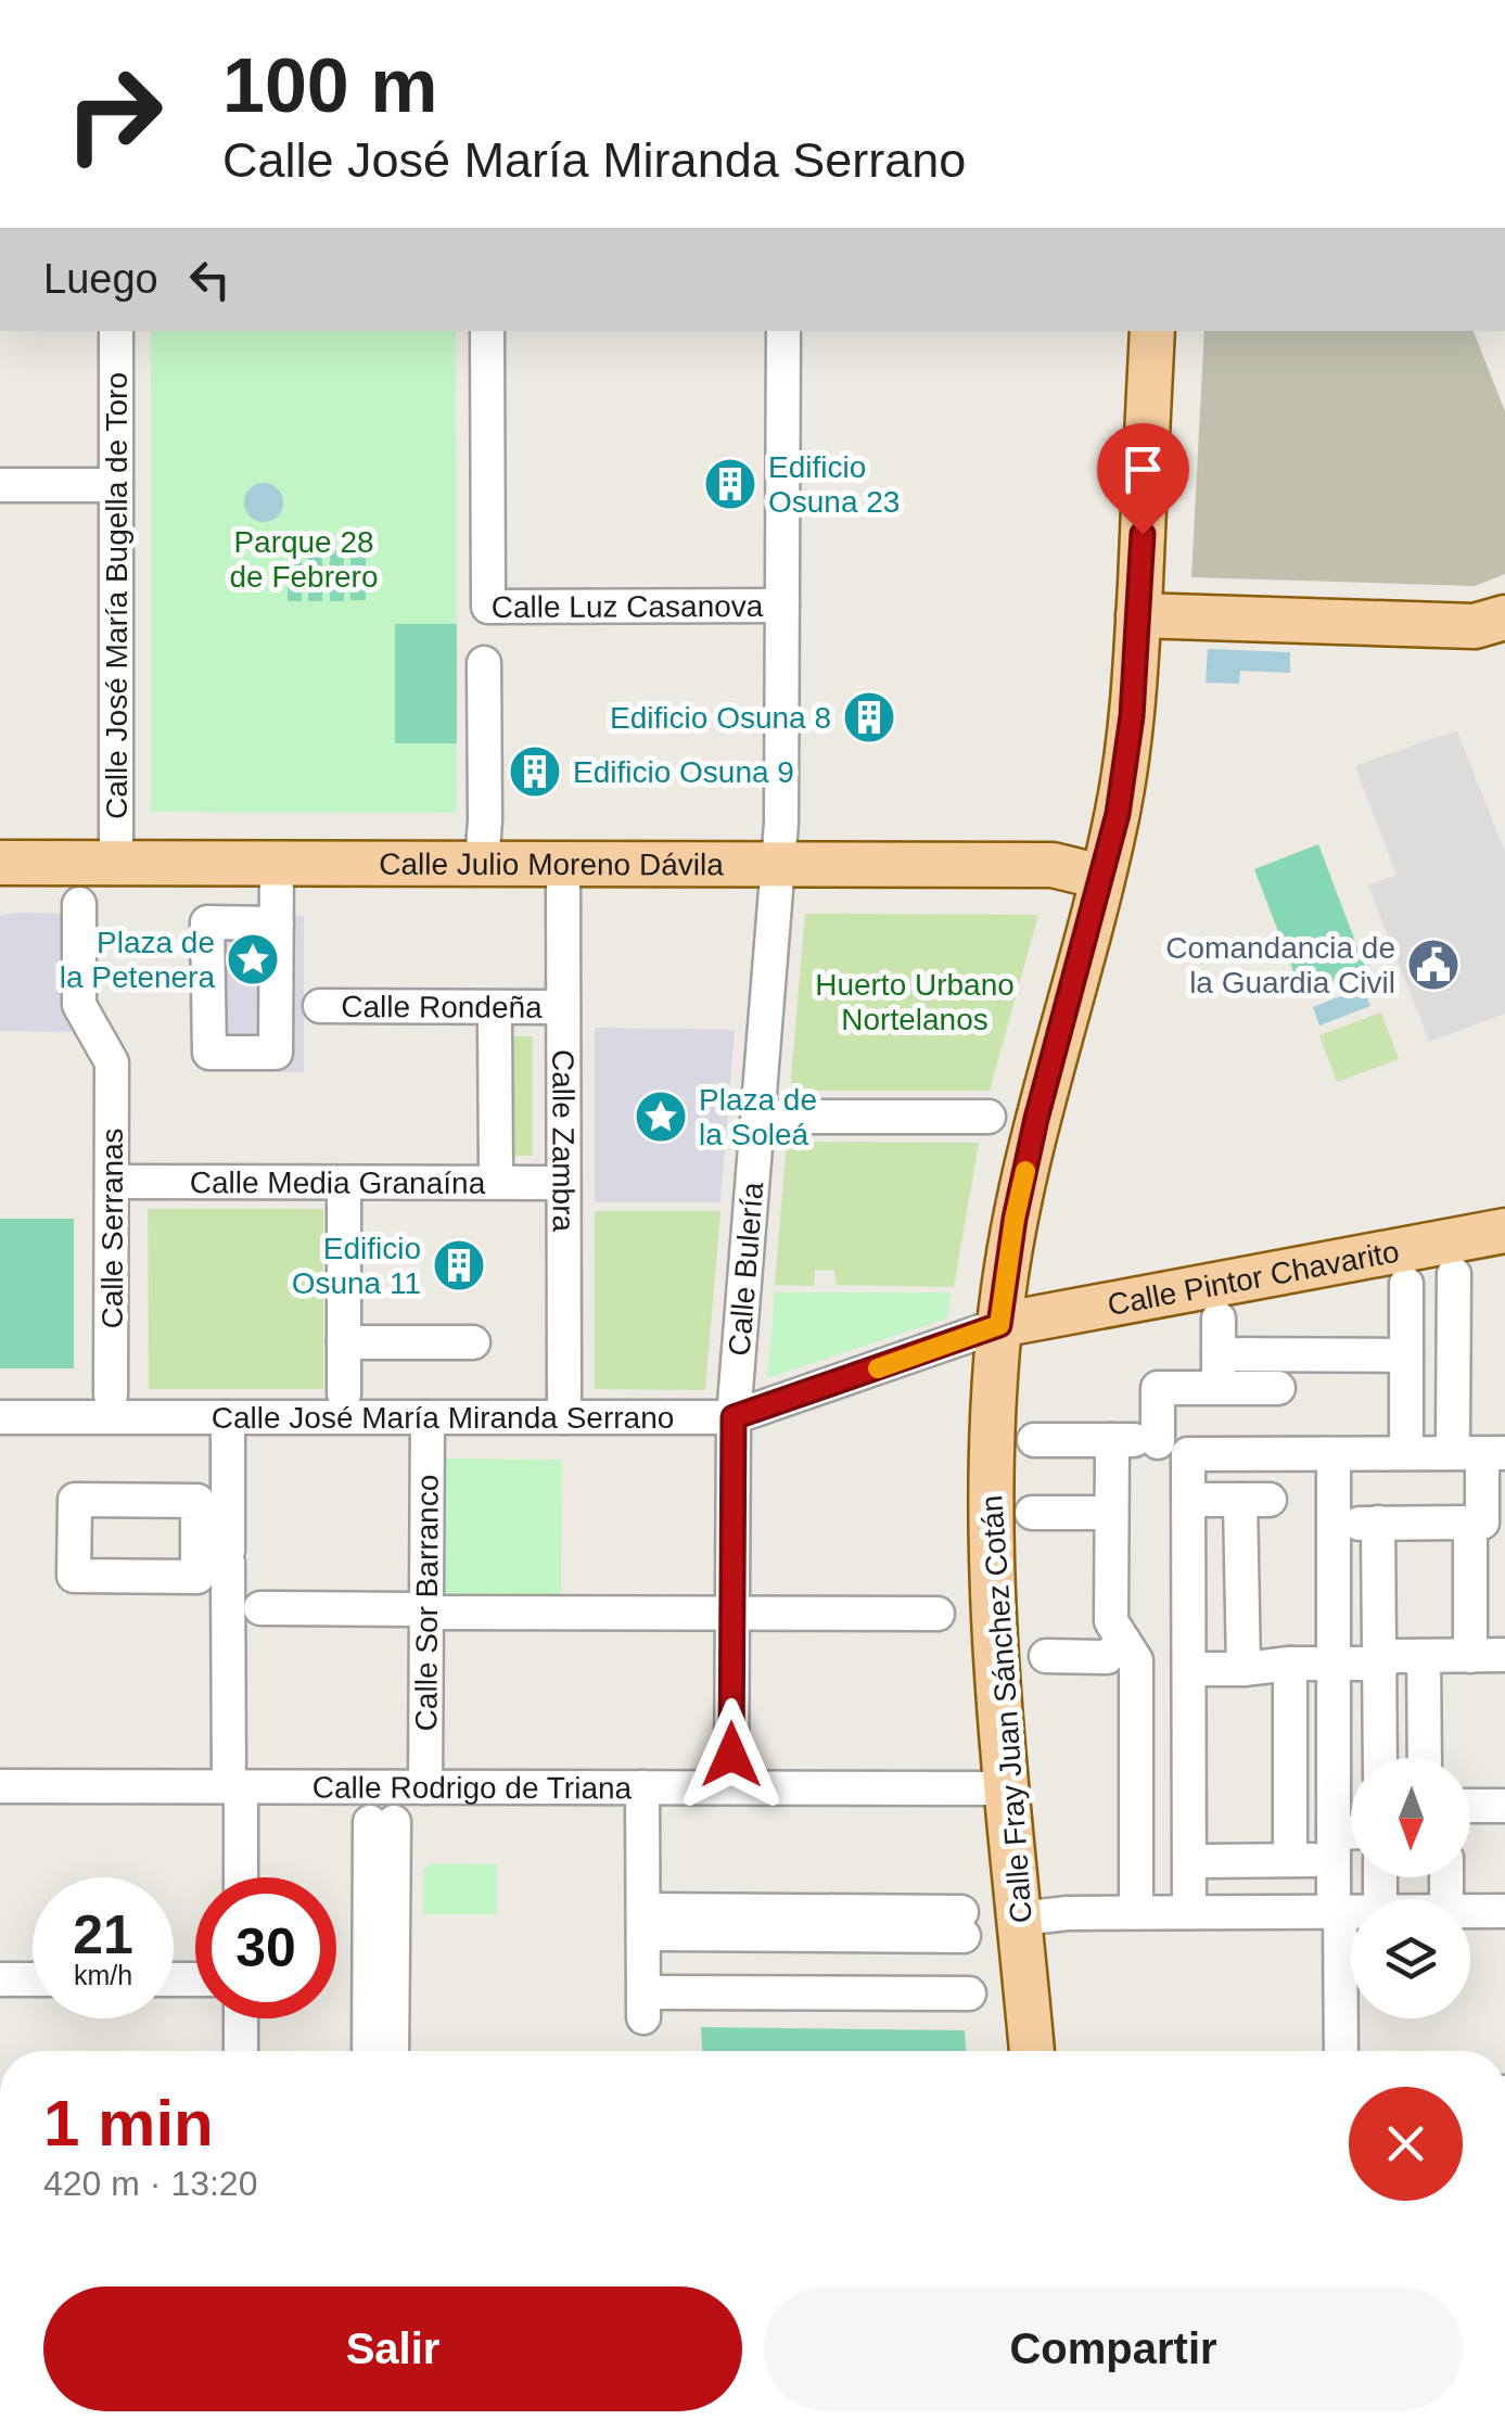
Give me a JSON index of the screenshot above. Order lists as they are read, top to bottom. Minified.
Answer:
{"streets":{"main road":["Calle Julio Moreno Dávila","Calle Pintor Chavarito","Calle Fray Juan Sánchez Cotán"],"street":["Calle José María Bugella de Toro","Calle Luz Casanova","Calle Rondeña","Calle Zambra","Calle Media Granaína","Calle Serranas","Calle Bulería","Calle José María Miranda Serrano","Calle Sor Barranco","Calle Rodrigo de Triana"]},"crossings":[["Calle José María Bugella de Toro","Calle Julio Moreno Dávila"],["Calle Luz Casanova","Calle Bulería"],["Calle Julio Moreno Dávila","Calle Zambra"],["Calle Julio Moreno Dávila","Calle Bulería"],["Calle Julio Moreno Dávila","Calle Fray Juan Sánchez Cotán"],["Calle Rondeña","Calle Zambra"],["Calle Zambra","Calle Media Granaína"],["Calle Zambra","Calle José María Miranda Serrano"],["Calle Media Granaína","Calle Serranas"],["Calle Bulería","Calle José María Miranda Serrano"],["Calle Bulería","Calle Rodrigo de Triana"],["Calle Pintor Chavarito","Calle José María Miranda Serrano"],["Calle Pintor Chavarito","Calle Fray Juan Sánchez Cotán"],["Calle José María Miranda Serrano","Calle Sor Barranco"],["Calle José María Miranda Serrano","Calle Fray Juan Sánchez Cotán"],["Calle Sor Barranco","Calle Rodrigo de Triana"],["Calle Fray Juan Sánchez Cotán","Calle Rodrigo de Triana"]],"parks":["Parque 28 de Febrero","Huerto Urbano Nortelanos"],"places":{"building":["Edificio Osuna 23","Edificio Osuna 8","Edificio Osuna 9","Edificio Osuna 11"],"place":["Plaza de la Petenera","Plaza de la Soleá"],"public building":["Comandancia de la Guardia Civil"]},"north":"bottom","page":{"turn":["100 m","Calle José María Miranda Serrano"],"then":"Luego","speed":"21 km/h","limit":"30","heading":["1 min","420 m · 13:20"],"buttons":["Salir","Compartir"]}}
